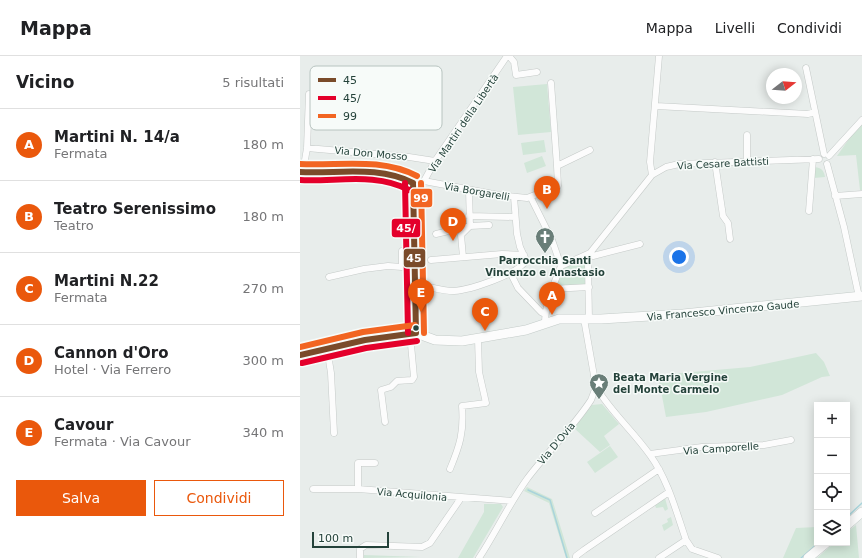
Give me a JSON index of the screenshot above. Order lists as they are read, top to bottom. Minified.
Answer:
{"streets":{"street":["Via Martiri della Libertà","Via Don Mosso","Via Cesare Battisti","Via Borgarelli","Via Francesco Vincenzo Gaude","Via D'Ovia","Via Camporelle","Via Acquilonia"]},"crossings":[["Via Martiri della Libertà","Via Don Mosso"],["Via Martiri della Libertà","Via Borgarelli"],["Via D'Ovia","Via Acquilonia"]],"places":{"church":["Parrocchia Santi Vincenzo e Anastasio"],"place":["Beata Maria Vergine del Monte Carmelo"]},"lines":["transit line 99","transit line 45","transit line 45/"],"legend":["45","45/","99"],"scale_bar":"100 m","north":"right","page":{"header":"Mappa","nav":["Mappa","Livelli","Condividi"],"heading":["Vicino","5 risultati"],"list":[{"mark":"A","name":"Martini N. 14/a","note":"Fermata","value":"180 m"},{"mark":"B","name":"Teatro Serenissimo","note":"Teatro","value":"180 m"},{"mark":"C","name":"Martini N.22","note":"Fermata","value":"270 m"},{"mark":"D","name":"Cannon d'Oro","note":"Hotel · Via Ferrero","value":"300 m"},{"mark":"E","name":"Cavour","note":"Fermata · Via Cavour","value":"340 m"}],"pins":["B","D","E","A","C"],"map_buttons":["+","−"],"buttons":["Salva","Condividi"],"scale":"100 m"}}
